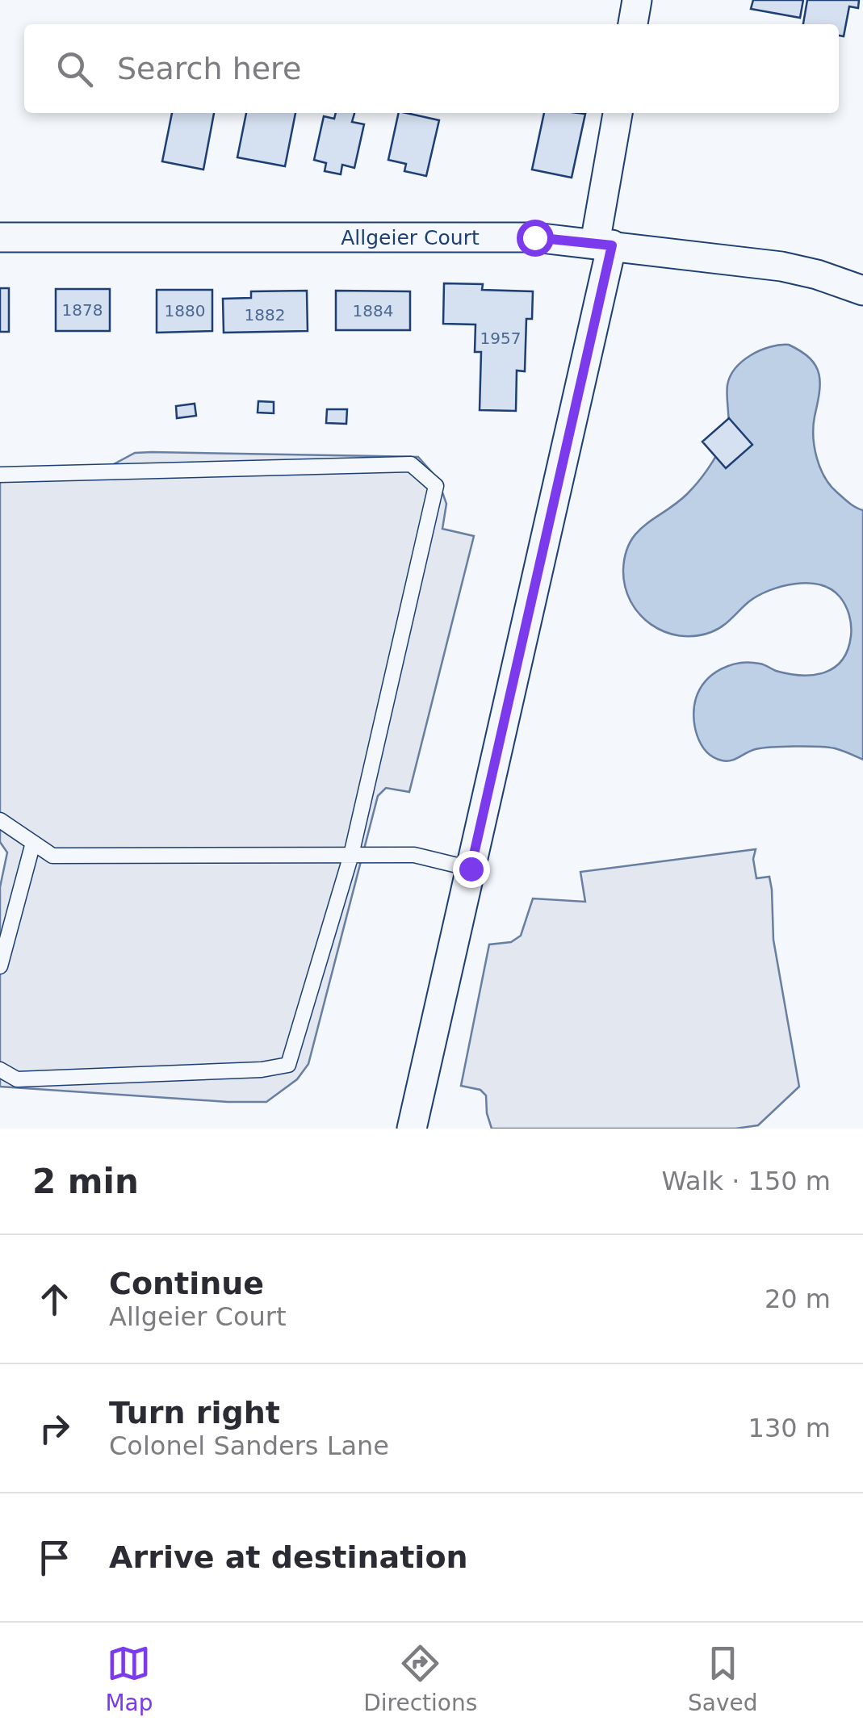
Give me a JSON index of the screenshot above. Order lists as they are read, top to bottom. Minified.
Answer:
{"streets":{"street":["Allgeier Court"]},"house_numbers":["1878","1880","1884","1882","1957"],"page":{"search":"Search here","heading":["2 min","Walk · 150 m"],"list":[["Continue","Allgeier Court","20 m"],["Turn right","Colonel Sanders Lane","130 m"],"Arrive at destination"],"nav":["Map","Directions","Saved"]}}
